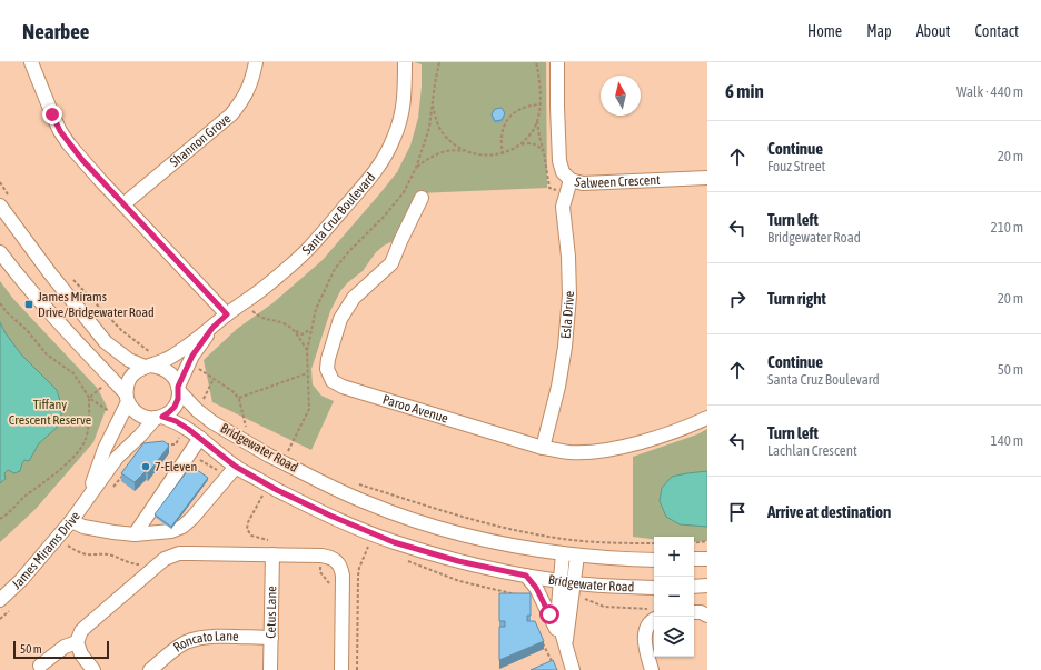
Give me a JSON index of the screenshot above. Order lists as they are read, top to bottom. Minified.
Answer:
{"streets":{"street":["Shannon Grove","Salween Crescent","Santa Cruz Boulevard","Esla Drive","Paroo Avenue","Bridgewater Road","James Mirams Drive","Cetus Lane","Roncato Lane"]},"crossings":[["Salween Crescent","Esla Drive"],["Santa Cruz Boulevard","Bridgewater Road"],["Santa Cruz Boulevard","James Mirams Drive"],["Esla Drive","Paroo Avenue"],["Bridgewater Road","James Mirams Drive"],["Cetus Lane","Roncato Lane"]],"parks":["Tiffany Crescent Reserve"],"places":{"transit":["James Mirams Drive/Bridgewater Road"],"other":["7-Eleven"]},"scale_bar":"50 m","north":"top","page":{"header":"Nearbee","nav":["Home","Map","About","Contact"],"heading":["6 min","Walk · 440 m"],"list":[["Continue","Fouz Street","20 m"],["Turn left","Bridgewater Road","210 m"],["Turn right","20 m"],["Continue","Santa Cruz Boulevard","50 m"],["Turn left","Lachlan Crescent","140 m"],"Arrive at destination"],"map_buttons":["+","−"],"scale":"50 m"}}
